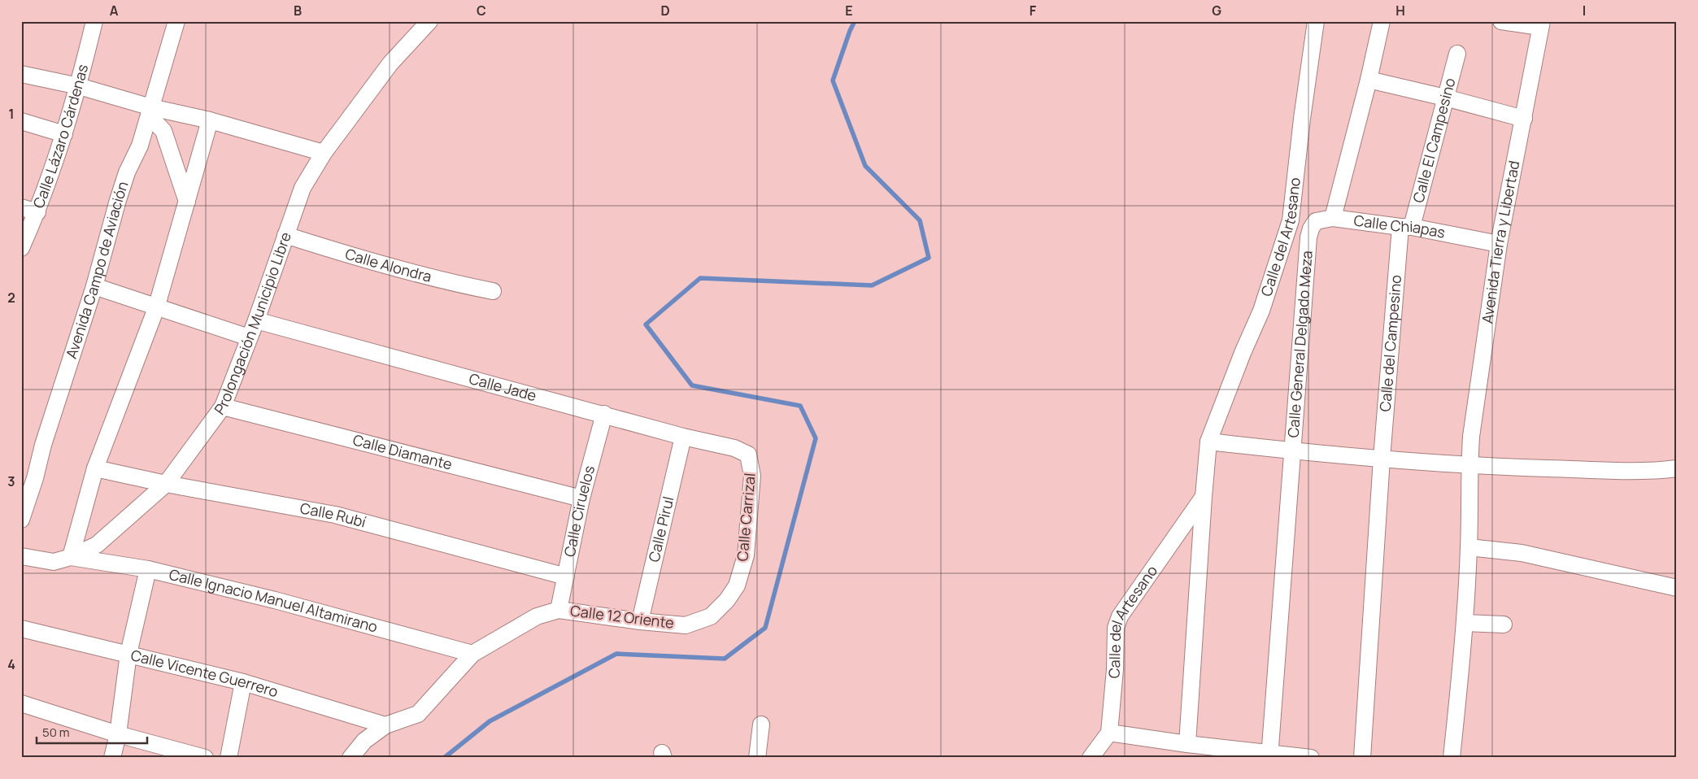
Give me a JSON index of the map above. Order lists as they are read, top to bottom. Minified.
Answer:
{"streets":{"street":["Calle Lázaro Cárdenas","Calle El Campesino","Calle Chiapas","Calle del Artesano","Avenida Tierra y Libertad","Calle Alondra","Avenida Campo de Aviación","Prolongación Municipio Libre","Calle del Campesino","Calle General Delgado Meza","Calle Jade","Calle Diamante","Calle Ciruelos","Calle Rubí","Calle Carrizal","Calle Pirul","Calle Ignacio Manuel Altamirano","Calle 12 Oriente","Calle Vicente Guerrero"]},"crossings":[["Calle El Campesino","Calle Chiapas"],["Calle El Campesino","Calle del Campesino"],["Calle Chiapas","Avenida Tierra y Libertad"],["Calle Chiapas","Calle del Campesino"],["Calle Chiapas","Calle General Delgado Meza"],["Calle Alondra","Prolongación Municipio Libre"],["Prolongación Municipio Libre","Calle Jade"],["Prolongación Municipio Libre","Calle Diamante"],["Prolongación Municipio Libre","Calle Rubí"],["Prolongación Municipio Libre","Calle Ignacio Manuel Altamirano"],["Calle Jade","Calle Ciruelos"],["Calle Jade","Calle Carrizal"],["Calle Jade","Calle Pirul"],["Calle Diamante","Calle Ciruelos"],["Calle Ciruelos","Calle Rubí"],["Calle Ciruelos","Calle 12 Oriente"],["Calle Carrizal","Calle 12 Oriente"],["Calle Pirul","Calle 12 Oriente"]],"scale_bar":"50 m","grid":{"columns":["A","B","C","D","E","F","G","H","I"],"rows":["1","2","3","4"]}}
